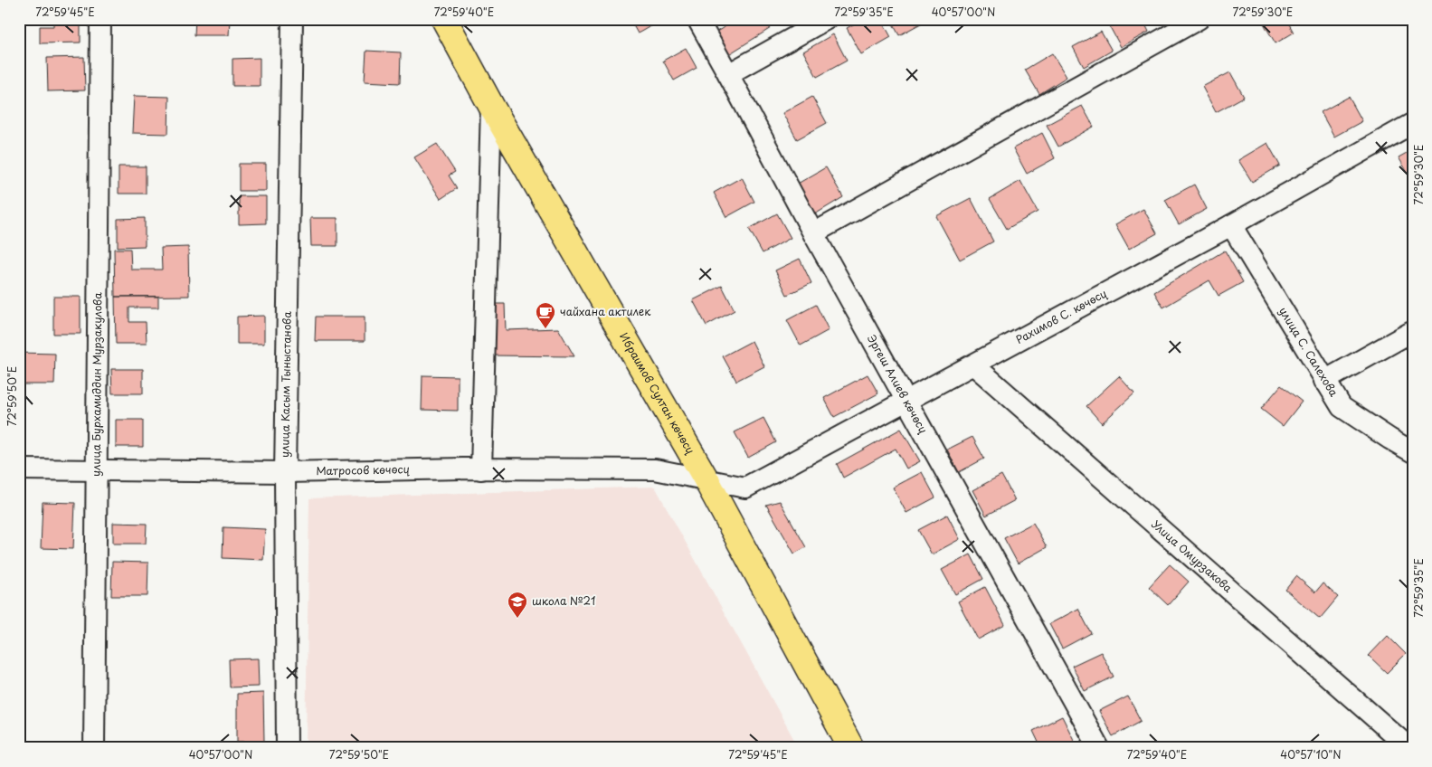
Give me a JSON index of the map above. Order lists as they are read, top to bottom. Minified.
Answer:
{"streets":{"main road":["Ибраимов Султан көчөсү"],"street":["Рахимов С. көчөсү","улица С. Салехова","улица Бурхамиддин Мурзакулова","улица Касым Тыныстанова","Эргеш Алиев көчөсү","Матросов көчөсү","Улица Омурзакова"]},"crossings":[["Рахимов С. көчөсү","улица С. Салехова"],["Рахимов С. көчөсү","Эргеш Алиев көчөсү"],["Рахимов С. көчөсү","Ибраимов Султан көчөсү"],["Рахимов С. көчөсү","Матросов көчөсү"],["Рахимов С. көчөсү","Улица Омурзакова"],["улица Бурхамиддин Мурзакулова","Матросов көчөсү"],["улица Касым Тыныстанова","Матросов көчөсү"],["Ибраимов Султан көчөсү","Матросов көчөсү"]],"places":{"cafe":["чайхана актилек"],"school or university":["школа №21"]},"coordinates":["72°59'45\"E","72°59'40\"E","72°59'35\"E","40°57'00\"N","72°59'30\"E","72°59'50\"E","40°57'10\"N"]}
